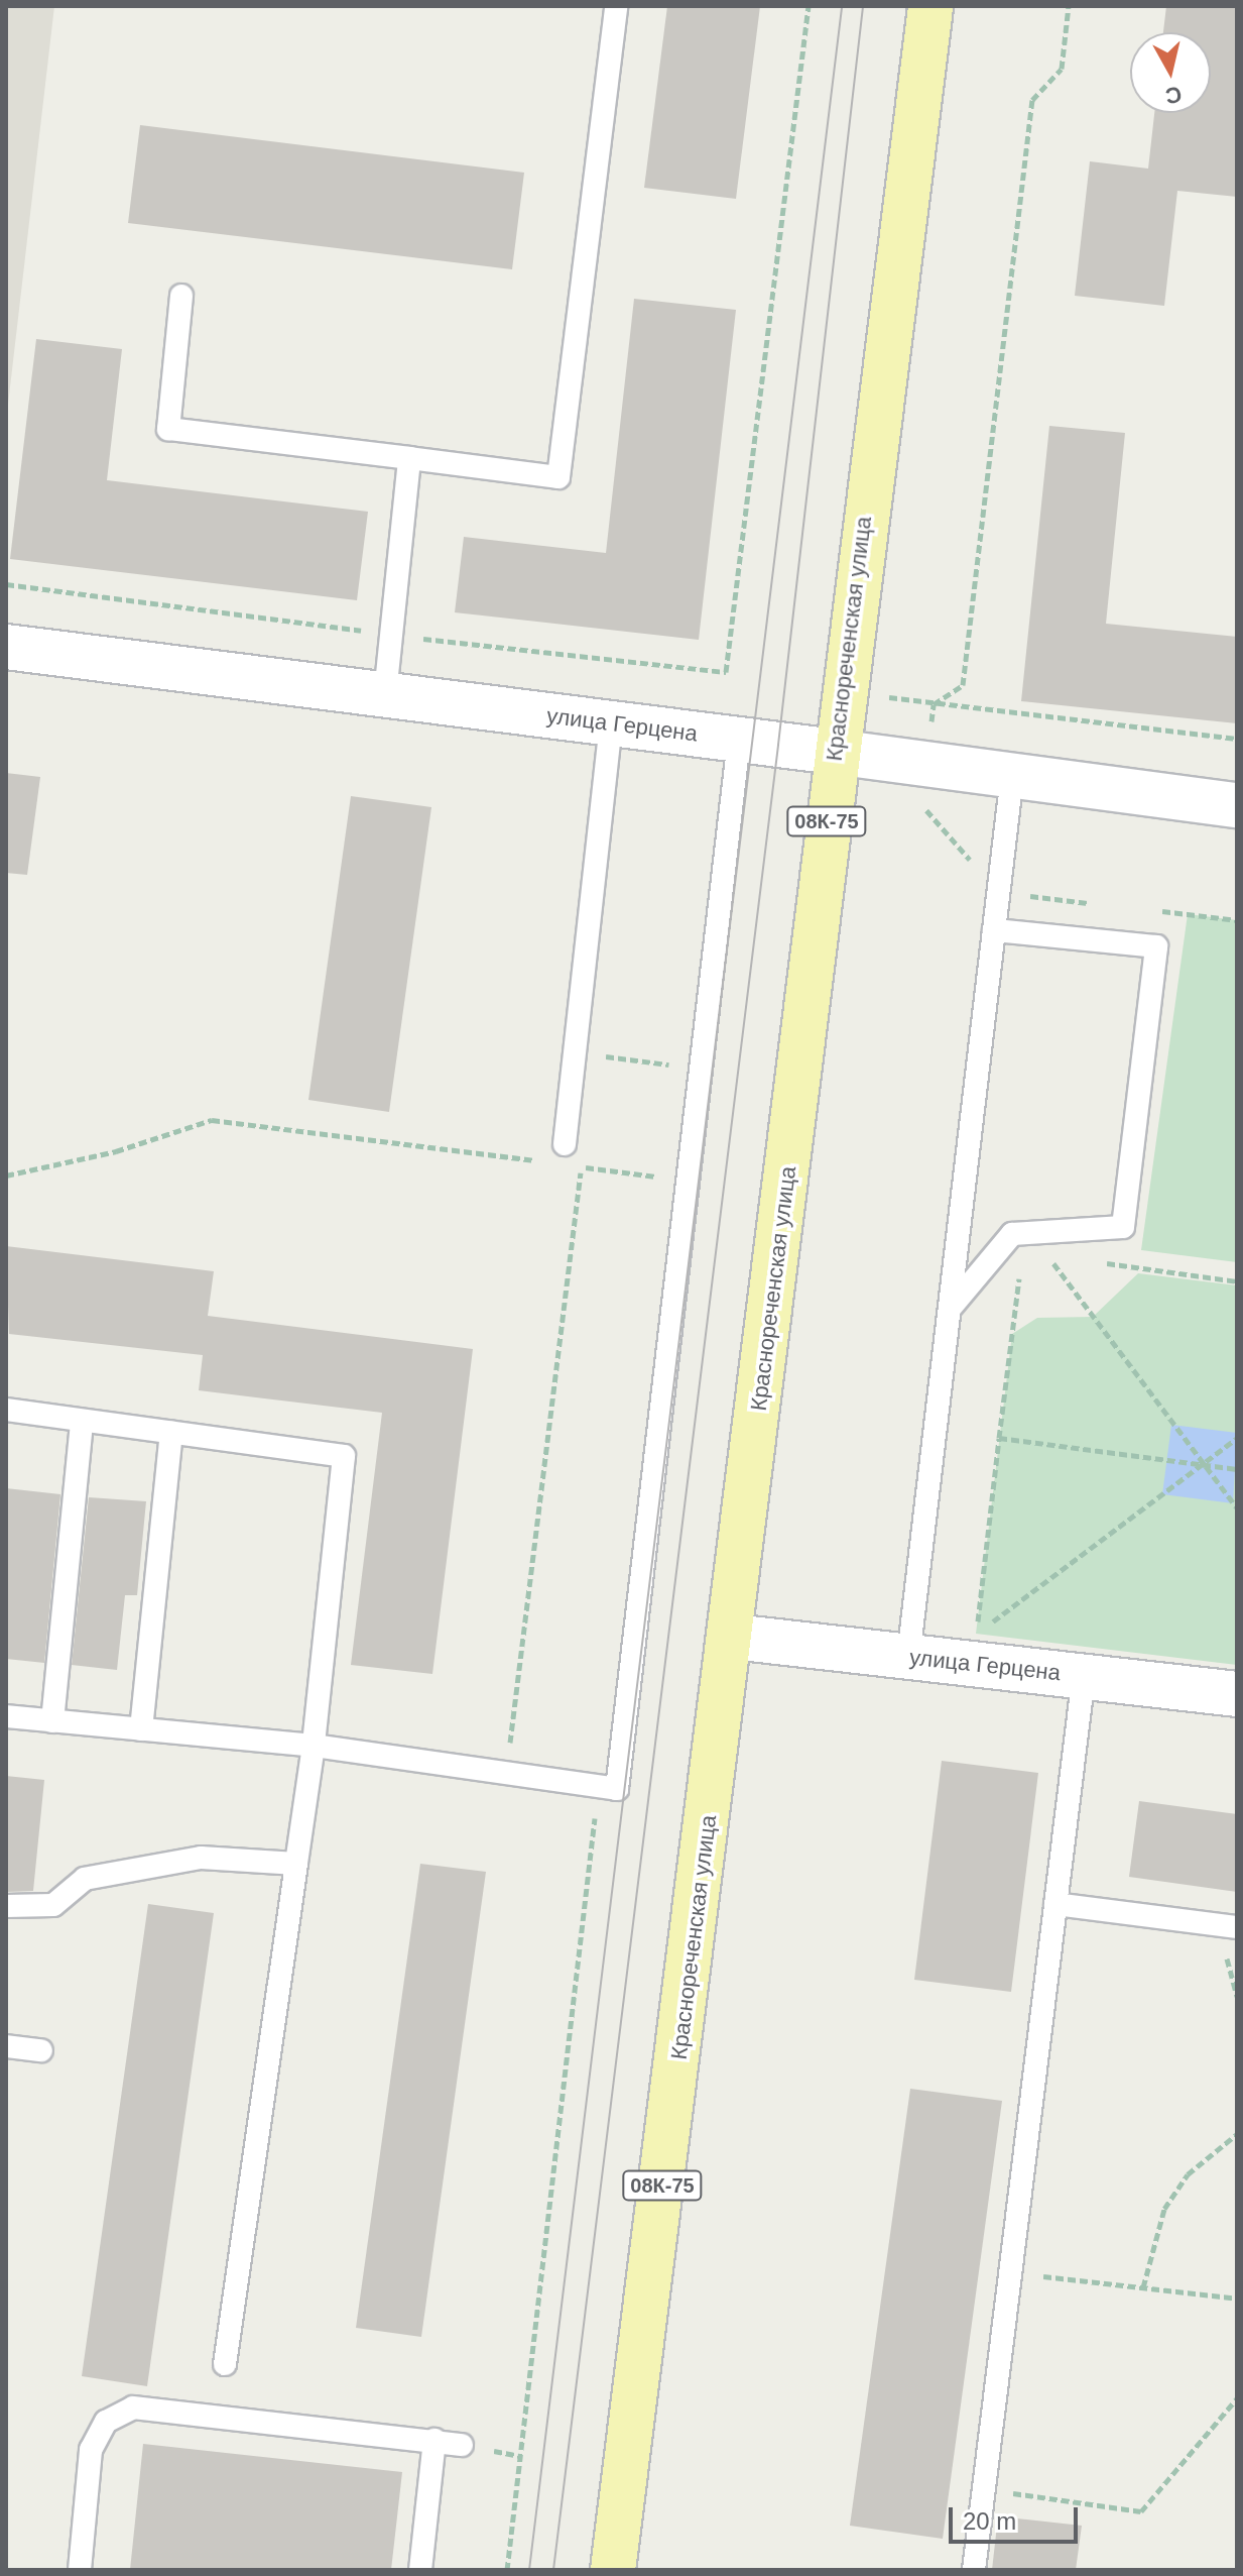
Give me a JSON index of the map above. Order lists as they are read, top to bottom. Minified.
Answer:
{"streets":{"main road":["Краснореченская улица","08К-75"],"street":["улица Герцена"]},"crossings":[["Краснореченская улица","улица Герцена"]],"scale_bar":"20 m","north":"bottom"}
